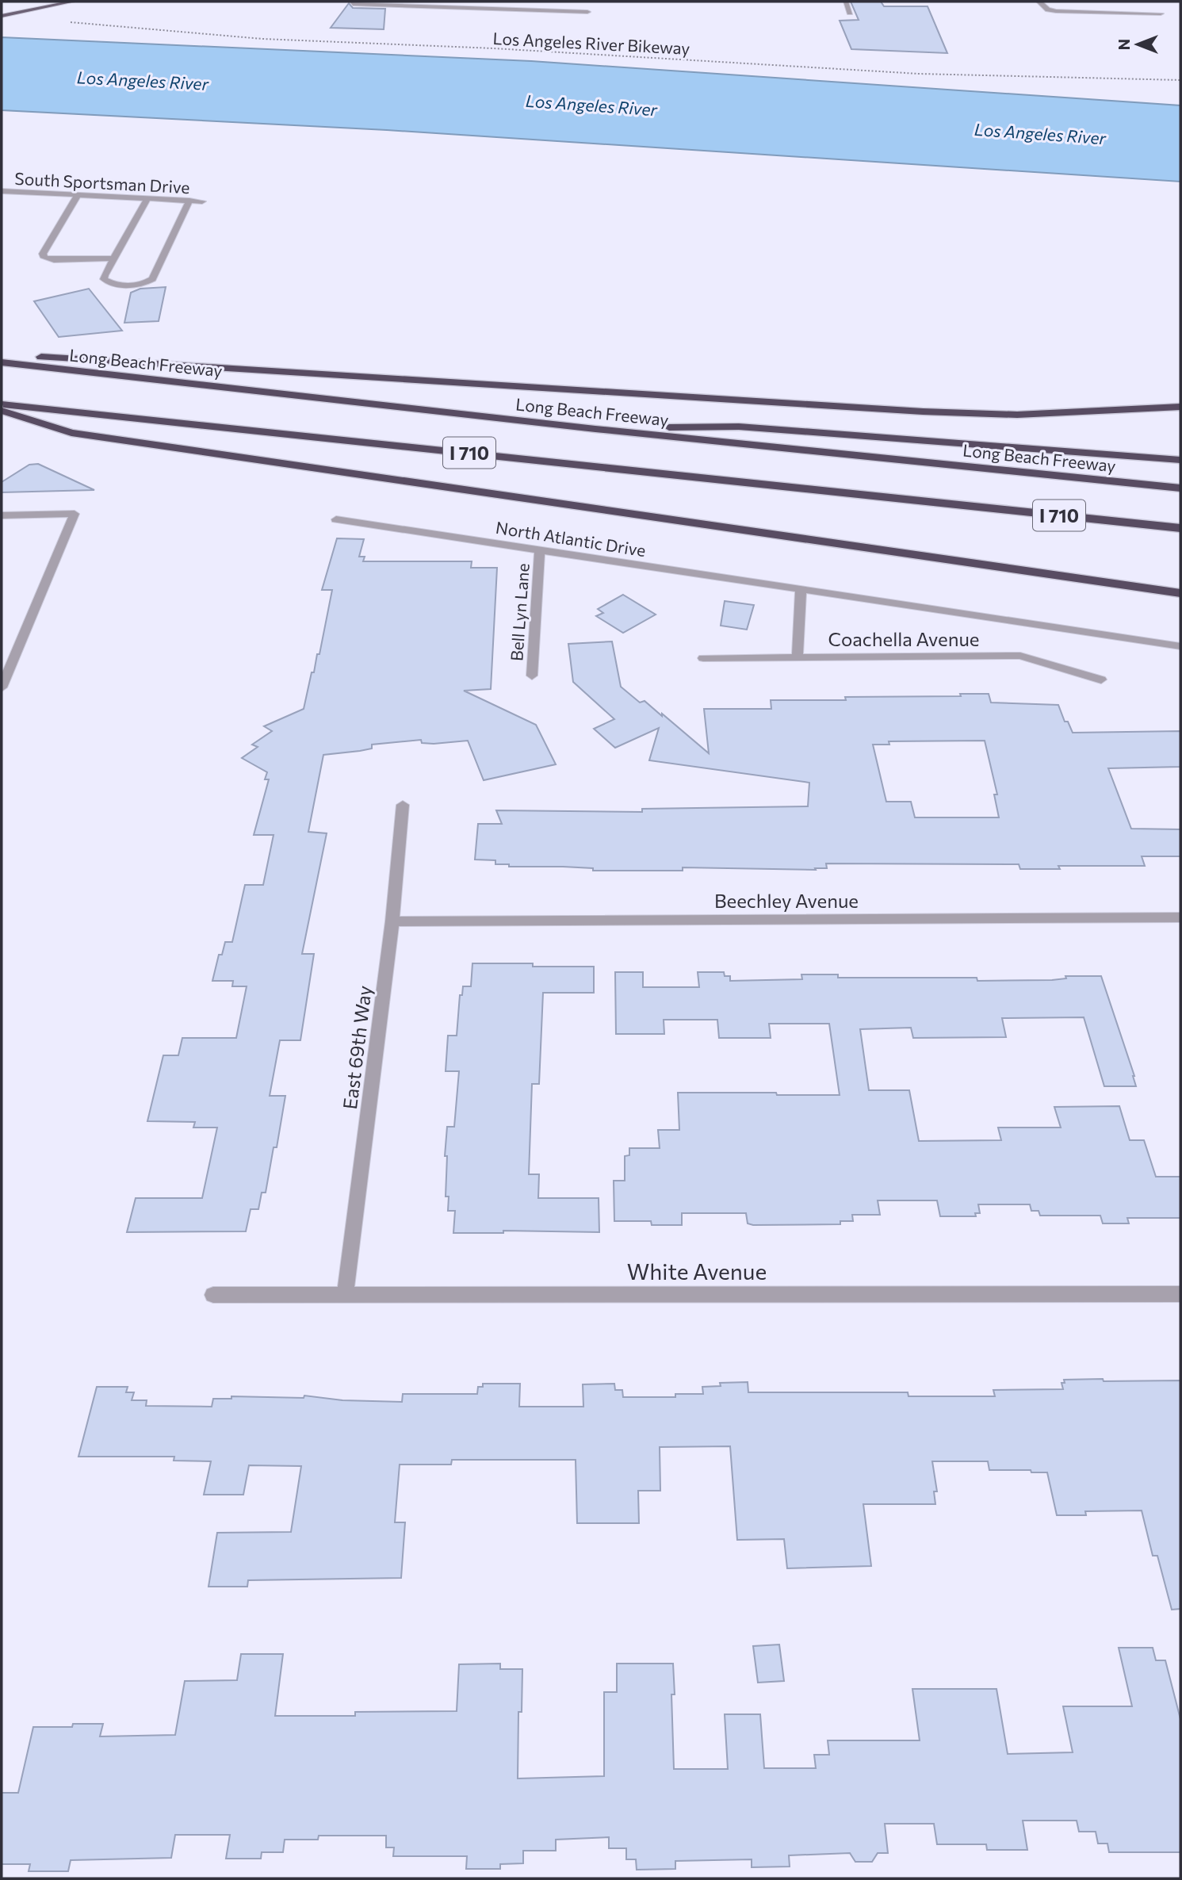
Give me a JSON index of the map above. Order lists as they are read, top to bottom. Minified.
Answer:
{"streets":{"highway":["Long Beach Freeway","I 710"],"street":["South Sportsman Drive","North Atlantic Drive","Bell Lyn Lane","Coachella Avenue","Beechley Avenue","East 69th Way","White Avenue"],"path":["Los Angeles River Bikeway"]},"crossings":[["North Atlantic Drive","Bell Lyn Lane"],["North Atlantic Drive","Coachella Avenue"],["Beechley Avenue","East 69th Way"],["East 69th Way","White Avenue"]],"water":["Los Angeles River"],"north":"left"}
